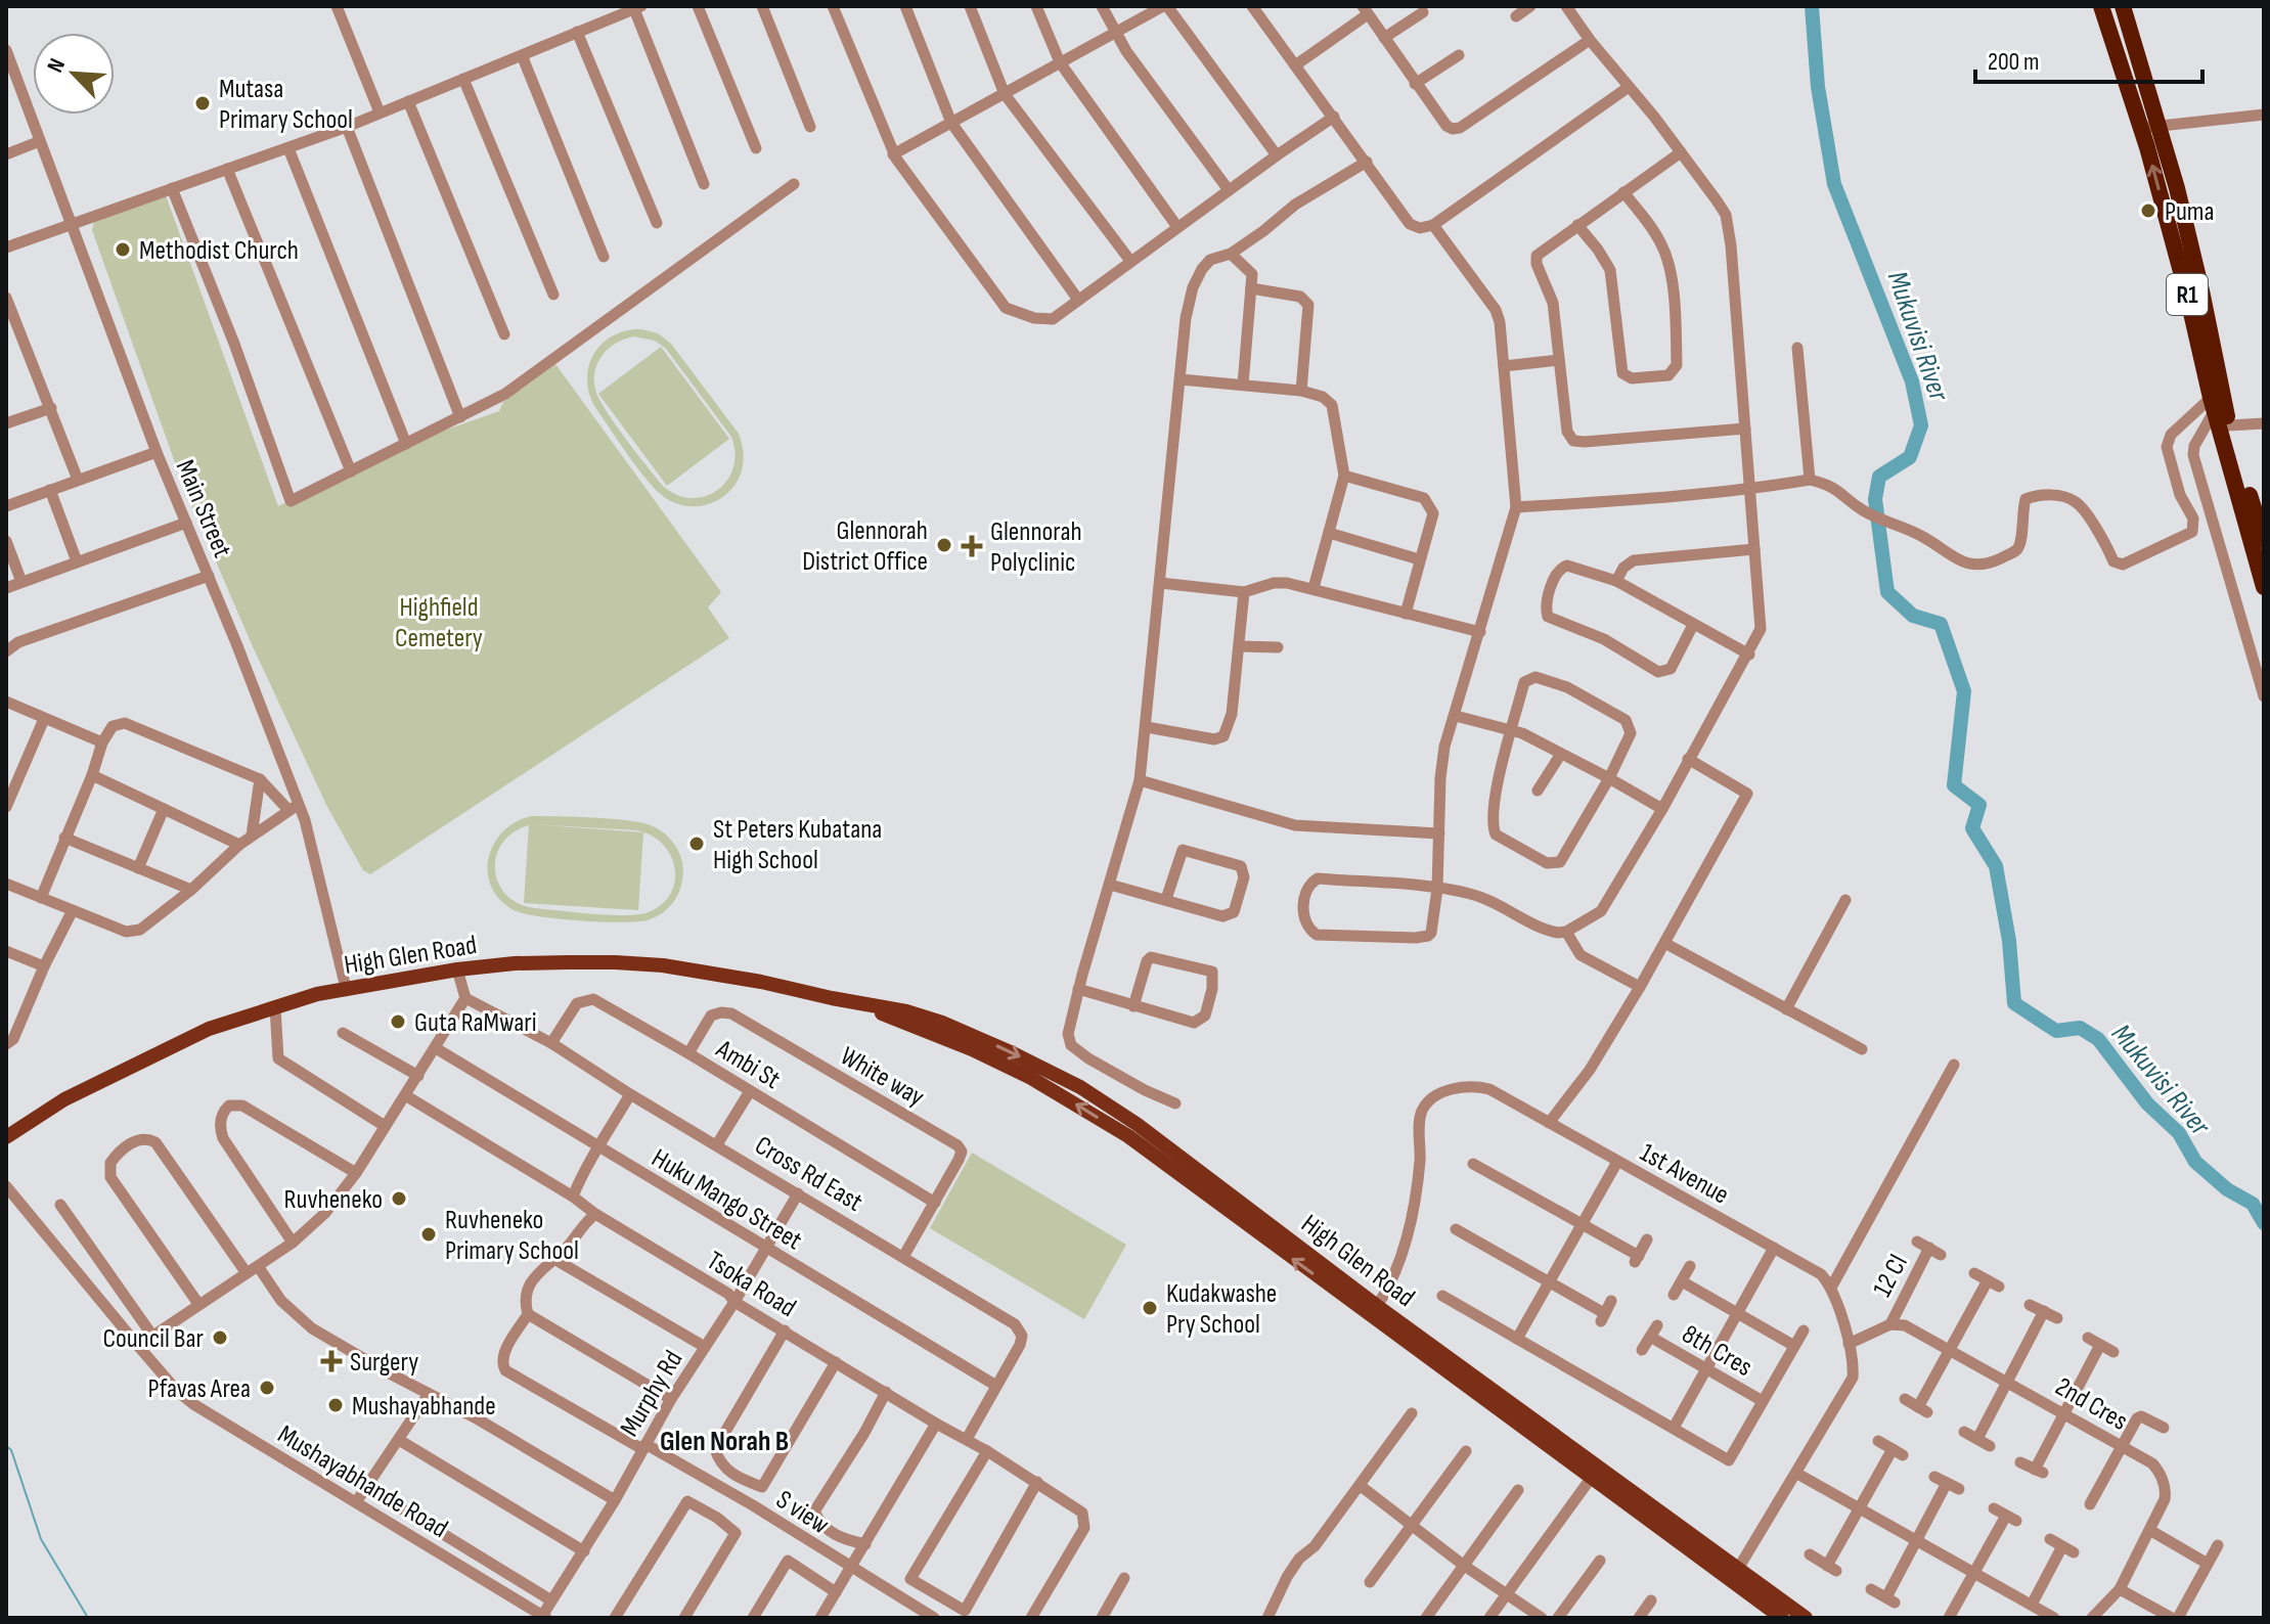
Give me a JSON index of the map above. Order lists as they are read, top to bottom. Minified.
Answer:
{"streets":{"highway":["R1"],"main road":["High Glen Road"],"street":["Main Street","Ambi St","White way","Cross Rd East","1st Avenue","Huku Mango Street","12 Cl","Tsoka Road","8th Cres","Murphy Rd","2nd Cres","Mushayabhande Road","S view"]},"crossings":[["Main Street","High Glen Road"],["High Glen Road","1st Avenue"],["Ambi St","White way"],["Ambi St","Cross Rd East"],["White way","Cross Rd East"],["Cross Rd East","Huku Mango Street"],["Cross Rd East","Tsoka Road"],["Cross Rd East","Murphy Rd"],["Huku Mango Street","Murphy Rd"],["12 Cl","2nd Cres"],["Tsoka Road","Murphy Rd"],["Tsoka Road","S view"],["Murphy Rd","Mushayabhande Road"],["Murphy Rd","S view"]],"districts":["Glen Norah B"],"water":["Mukuvisi River"],"parks":["Highfield Cemetery"],"places":{"other":["Mutasa Primary School","Puma","Methodist Church","Glennorah District Office","St Peters Kubatana High School","Guta RaMwari","Ruvheneko","Ruvheneko Primary School","Kudakwashe Pry School","Council Bar","Pfavas Area","Mushayabhande"],"health":["Glennorah Polyclinic","Surgery"]},"scale_bar":"200 m","north":"top left"}
